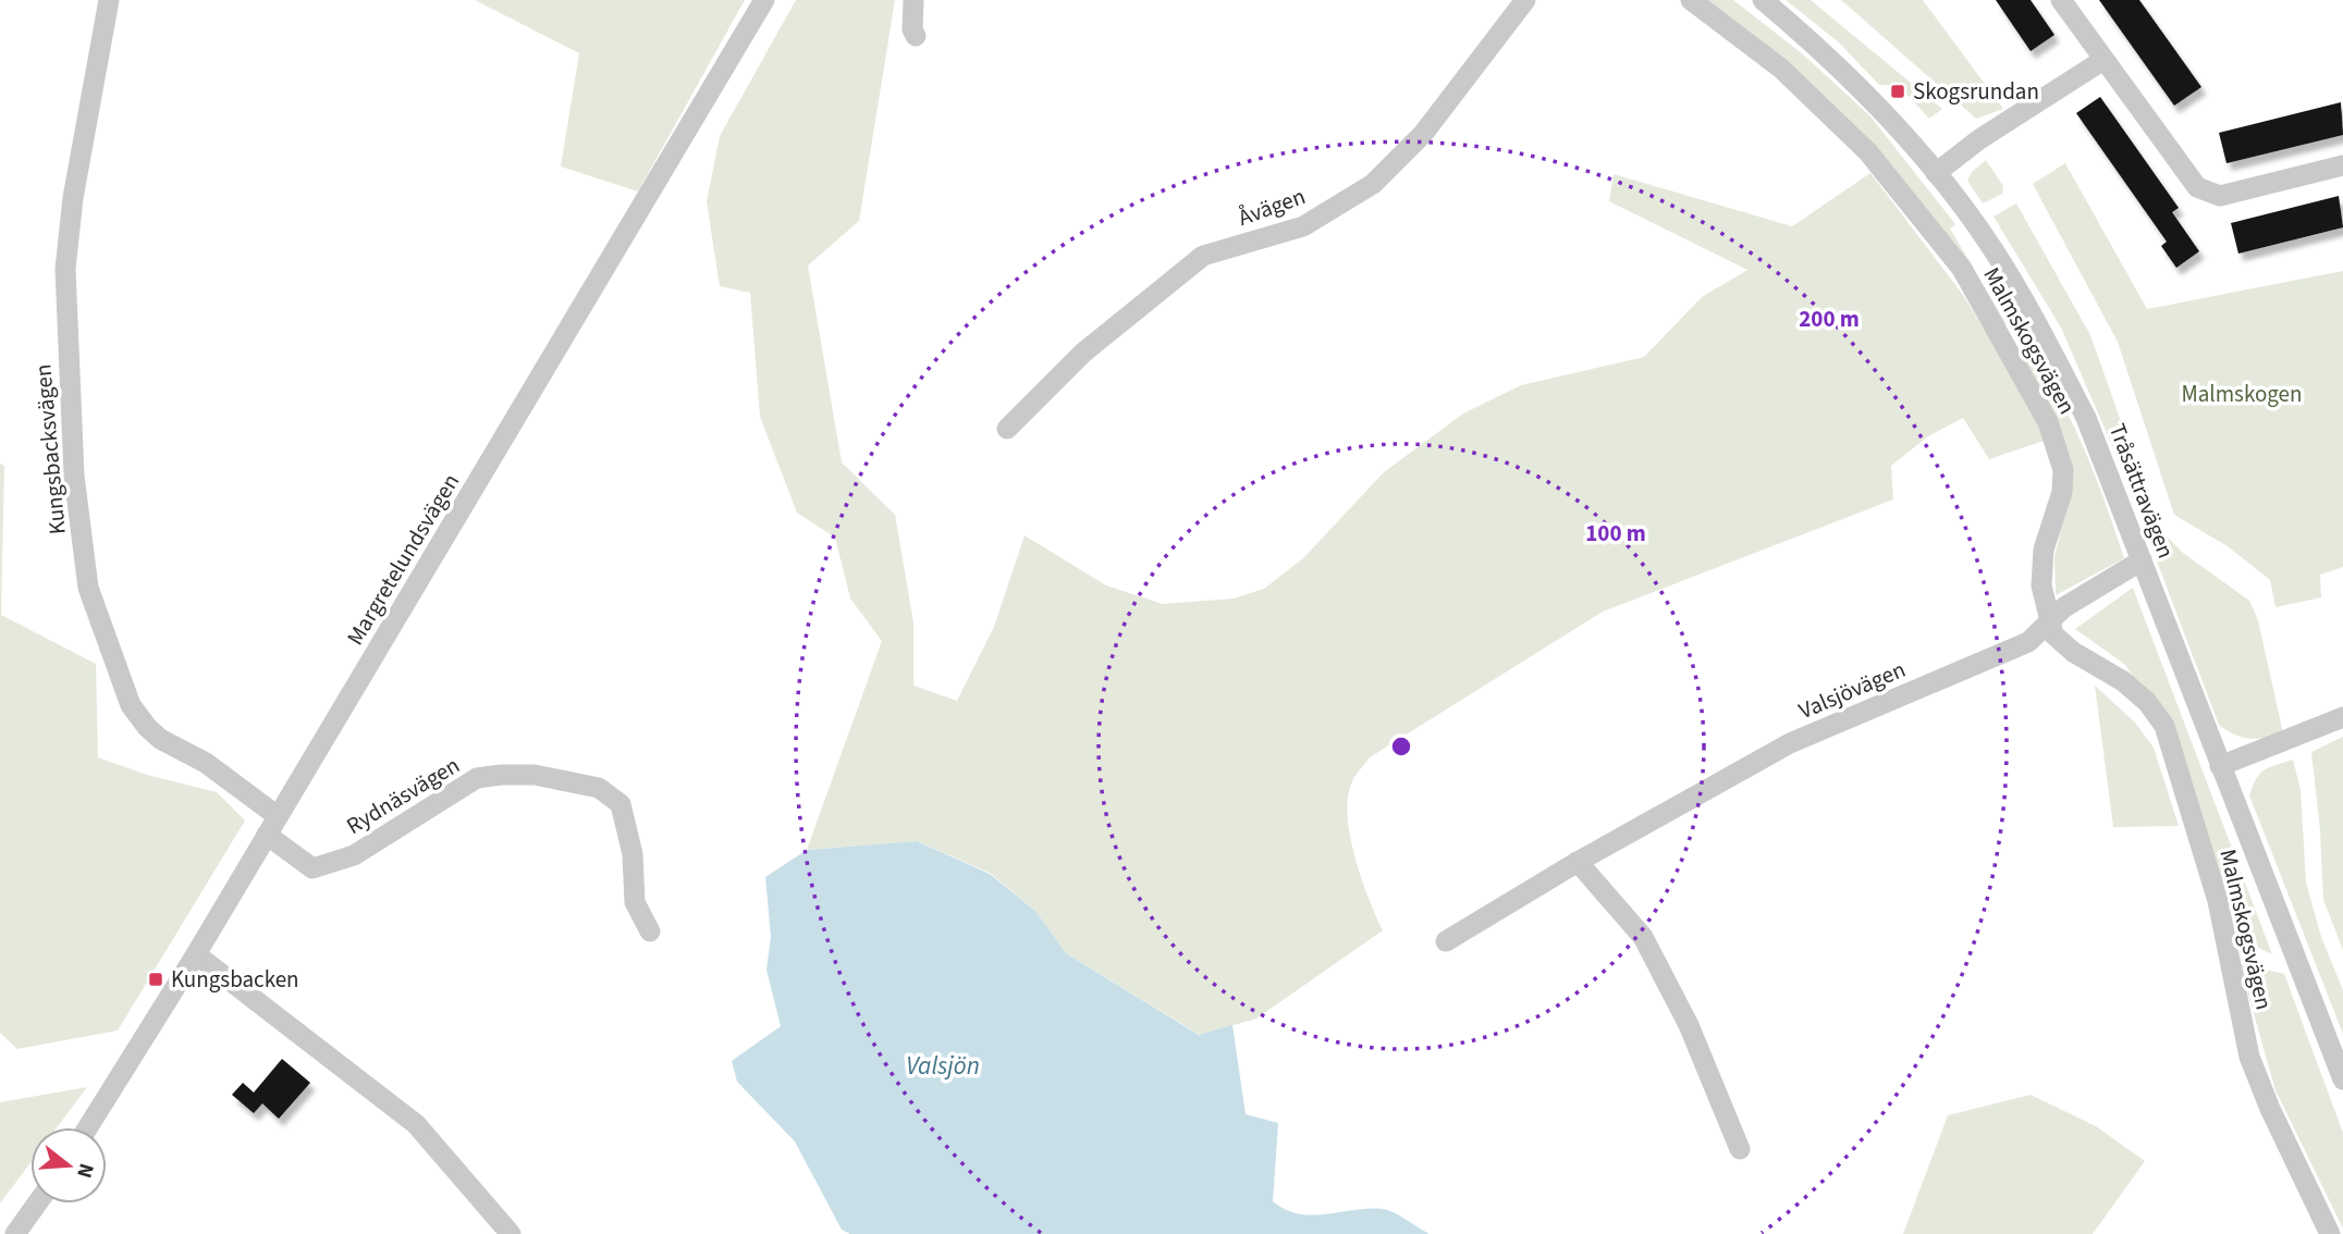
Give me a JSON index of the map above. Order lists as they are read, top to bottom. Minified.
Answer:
{"streets":{"street":["Åvägen","Malmskogsvägen","Kungsbacksvägen","Tråsättravägen","Margretelundsvägen","Valsjövägen","Rydnäsvägen"]},"crossings":[["Malmskogsvägen","Valsjövägen"],["Kungsbacksvägen","Margretelundsvägen"],["Kungsbacksvägen","Rydnäsvägen"],["Tråsättravägen","Valsjövägen"],["Margretelundsvägen","Rydnäsvägen"]],"water":["Valsjön"],"parks":["Malmskogen"],"places":{"transit":["Skogsrundan","Kungsbacken"]},"north":"right","rings":["200 m","100 m"]}
